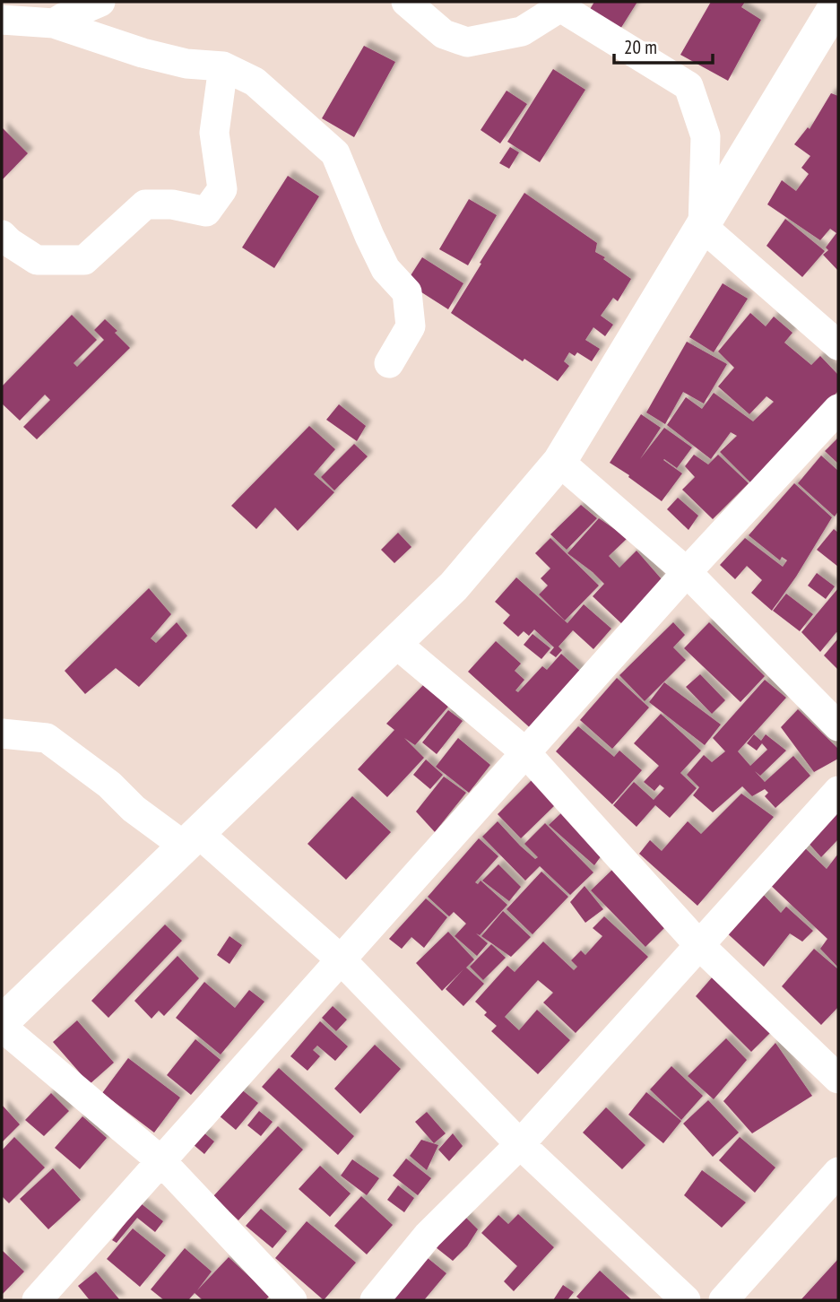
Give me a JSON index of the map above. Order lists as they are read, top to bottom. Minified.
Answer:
{"scale_bar":"20 m"}
